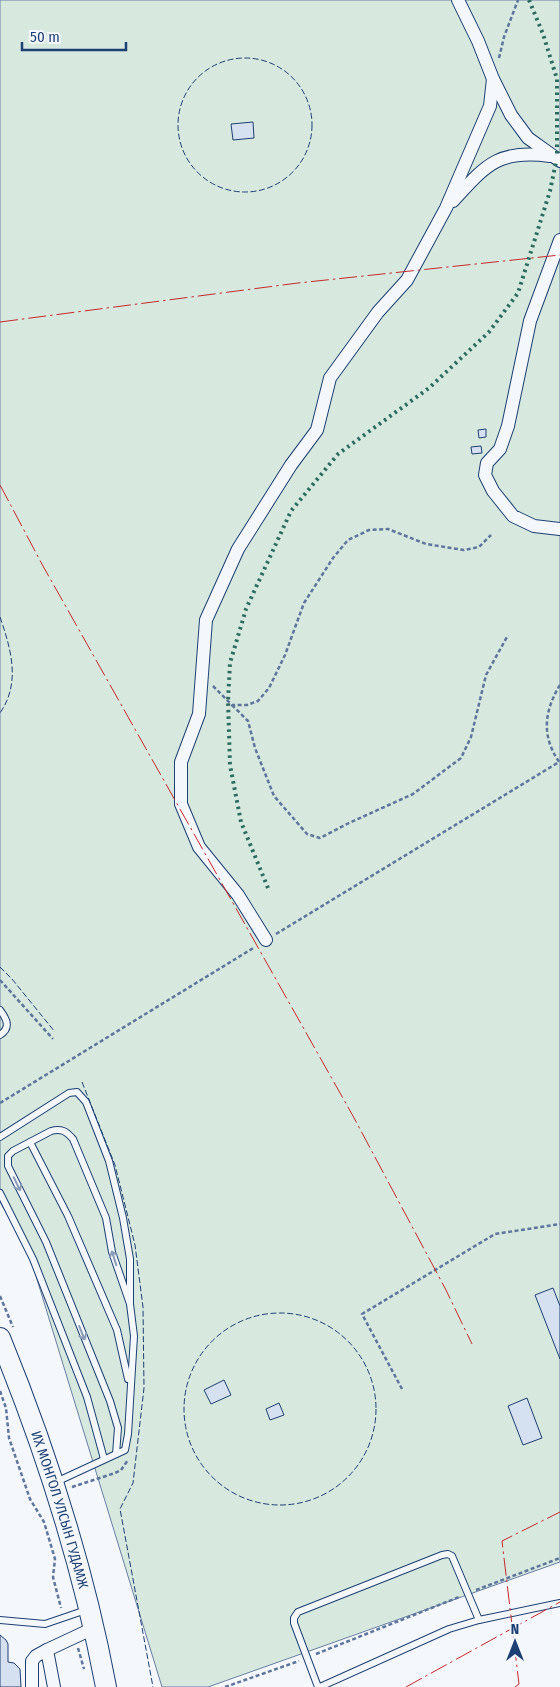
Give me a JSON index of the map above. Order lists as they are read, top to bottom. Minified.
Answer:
{"streets":{"main road":["ИХ МОНГОЛ УЛСЫН ГУДАМЖ"]},"scale_bar":"50 m","north":"top"}
